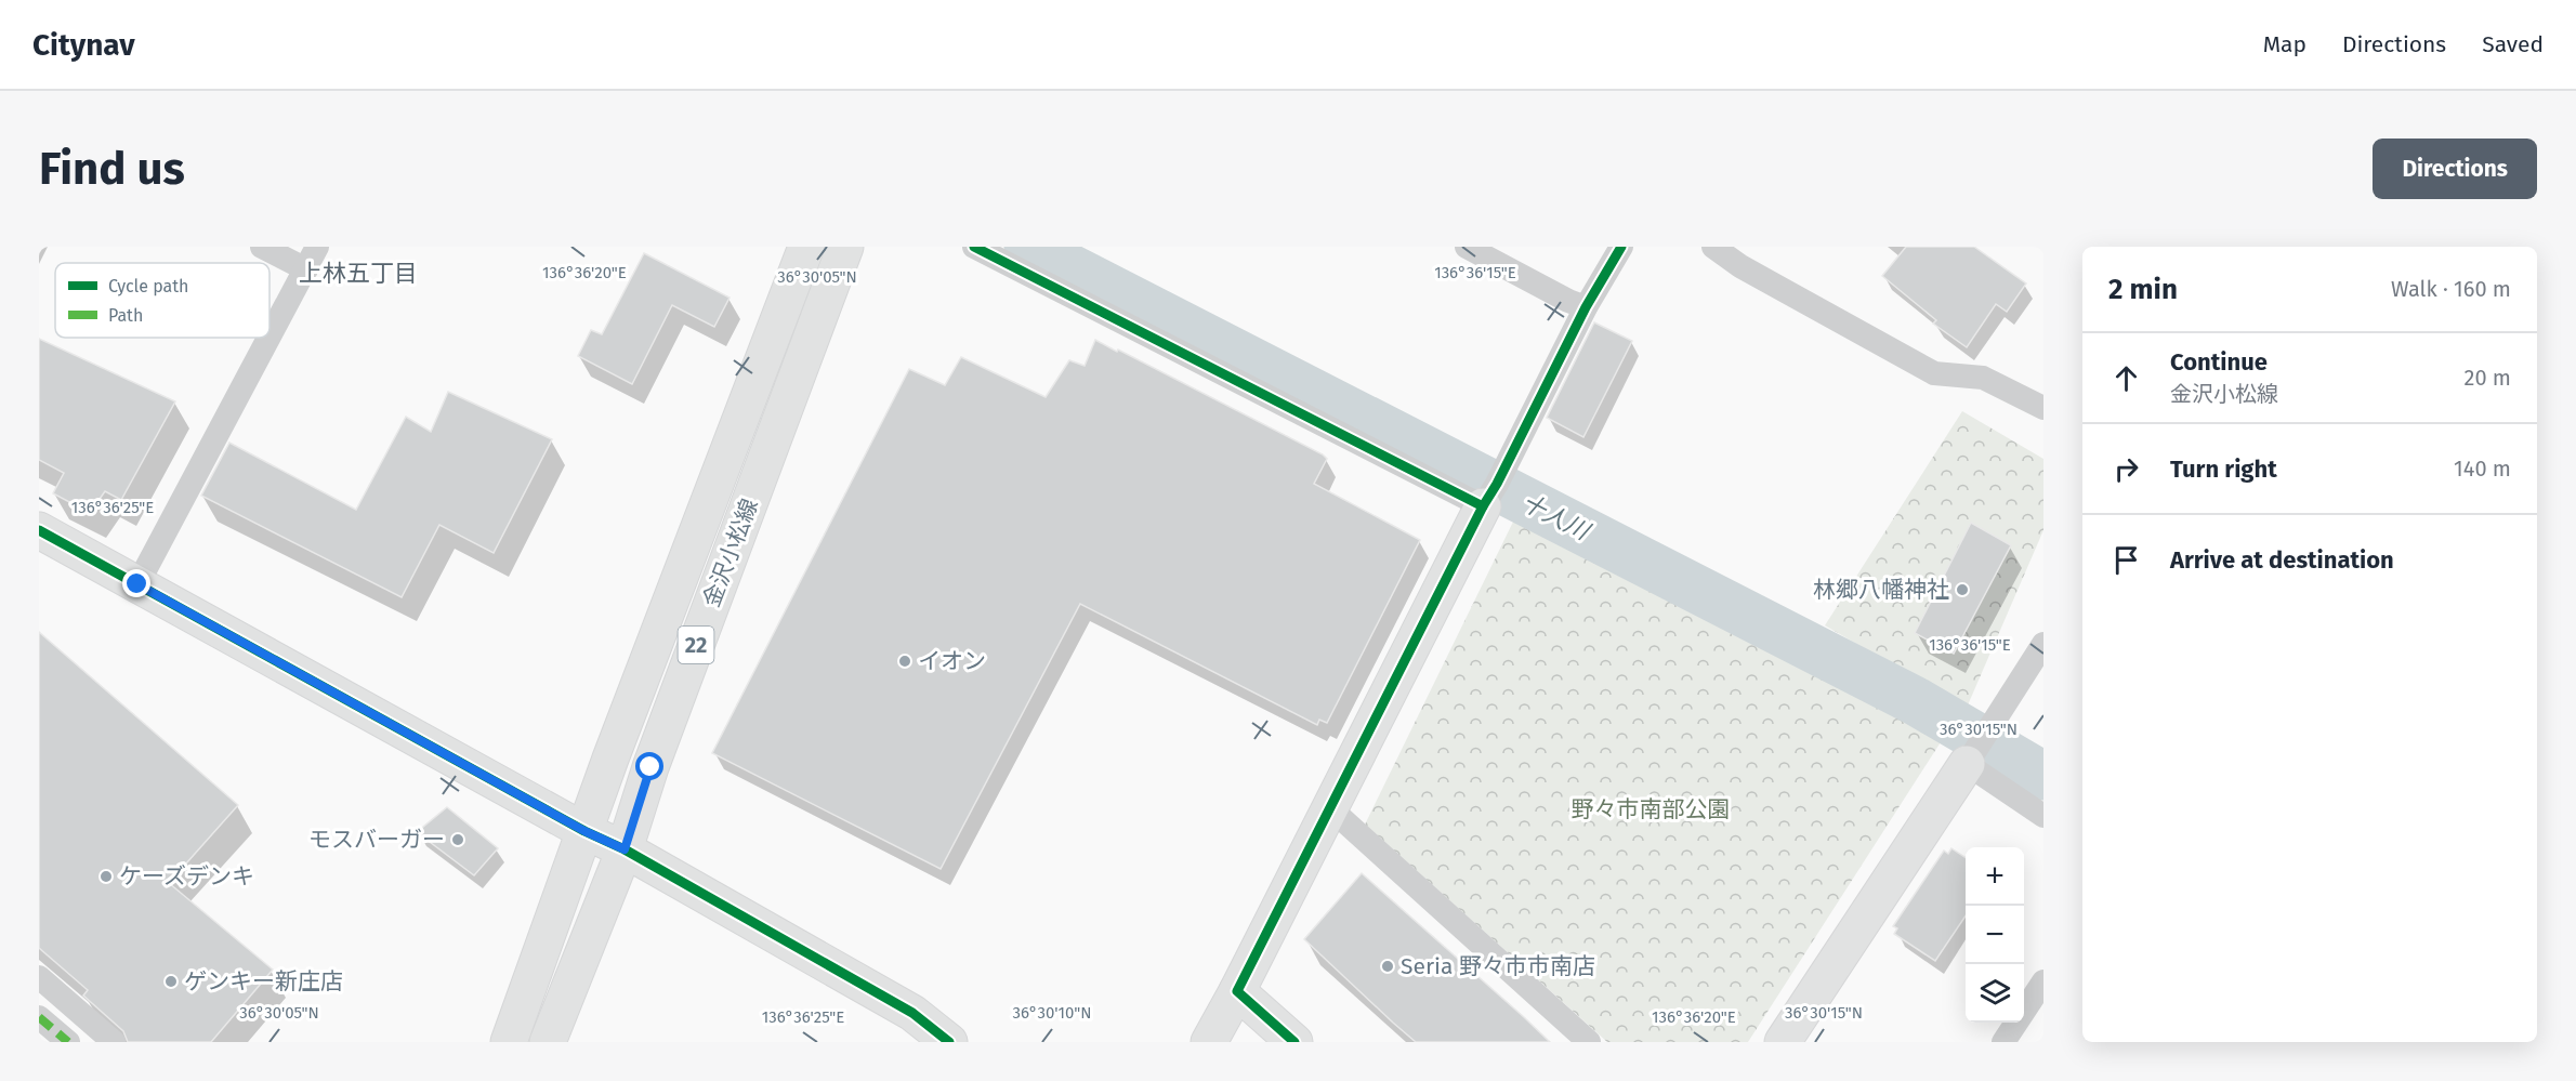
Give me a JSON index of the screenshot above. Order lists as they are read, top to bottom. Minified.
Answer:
{"streets":{"street":["金沢小松線","22"]},"districts":["上林五丁目"],"water":["十人川"],"parks":["野々市南部公園"],"places":["林郷八幡神社","イオン","モスバーガー","ケーズデンキ","Seria 野々市市南店","ゲンキー新庄店"],"legend":["Cycle path","Path"],"page":{"header":"Citynav","nav":["Map","Directions","Saved"],"buttons":"Directions","title":"Find us","heading":["2 min","Walk · 160 m"],"list":[["Continue","金沢小松線","20 m"],["Turn right","140 m"],"Arrive at destination"],"map_buttons":["+","−"]},"coordinates":["136°36'20\"E","136°36'15\"E","36°30'05\"N","136°36'25\"E","36°30'15\"N","36°30'10\"N"]}
